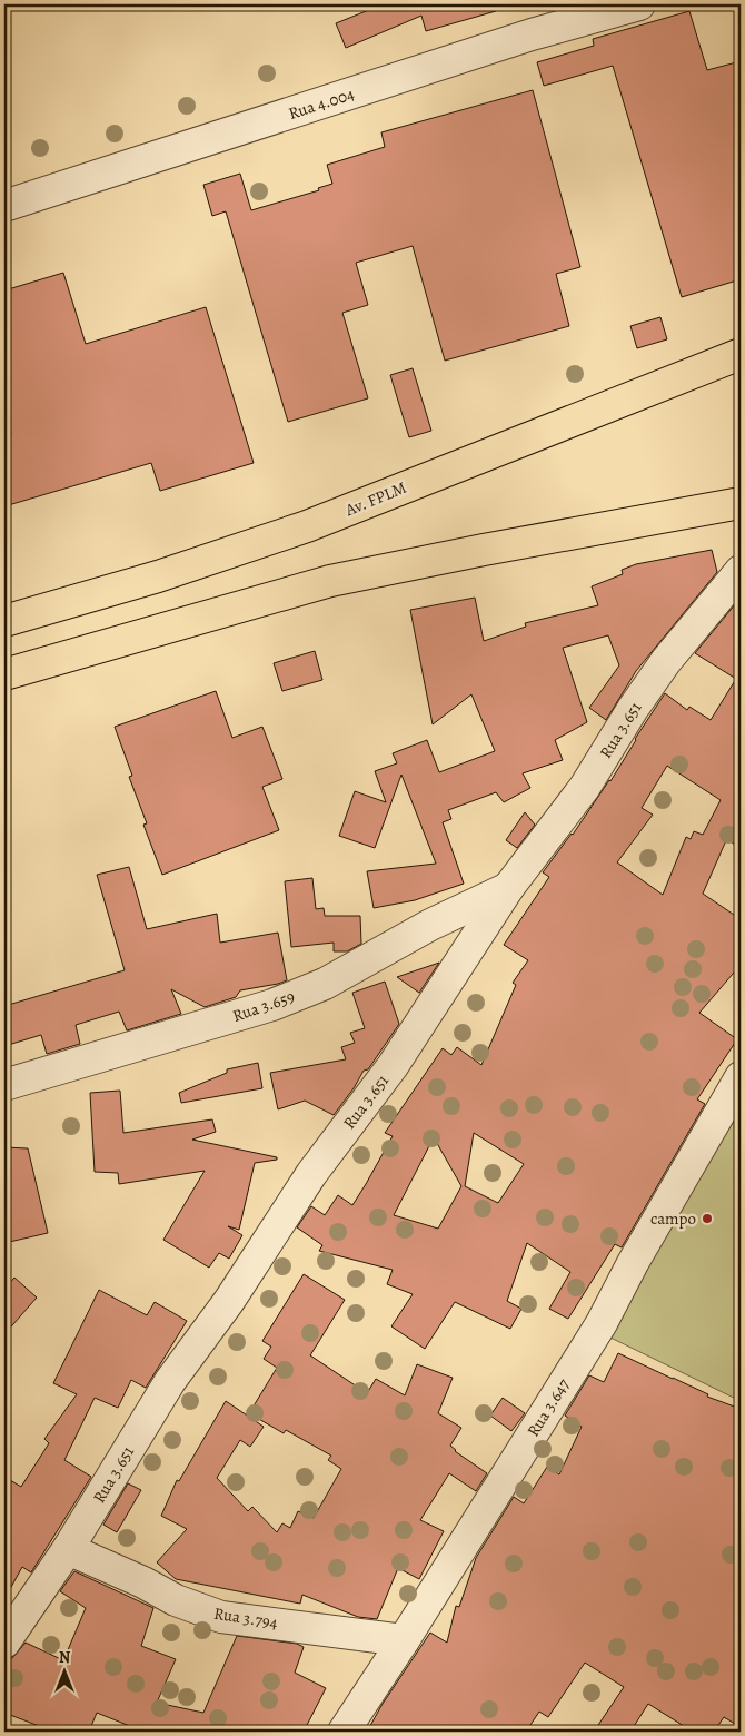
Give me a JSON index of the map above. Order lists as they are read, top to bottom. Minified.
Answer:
{"streets":{"main road":["Av. FPLM"],"street":["Rua 4.004","Rua 3.651","Rua 3.659","Rua 3.647","Rua 3.794"]},"crossings":[["Rua 3.651","Rua 3.659"],["Rua 3.651","Rua 3.794"],["Rua 3.647","Rua 3.794"]],"places":["campo"],"north":"top"}
